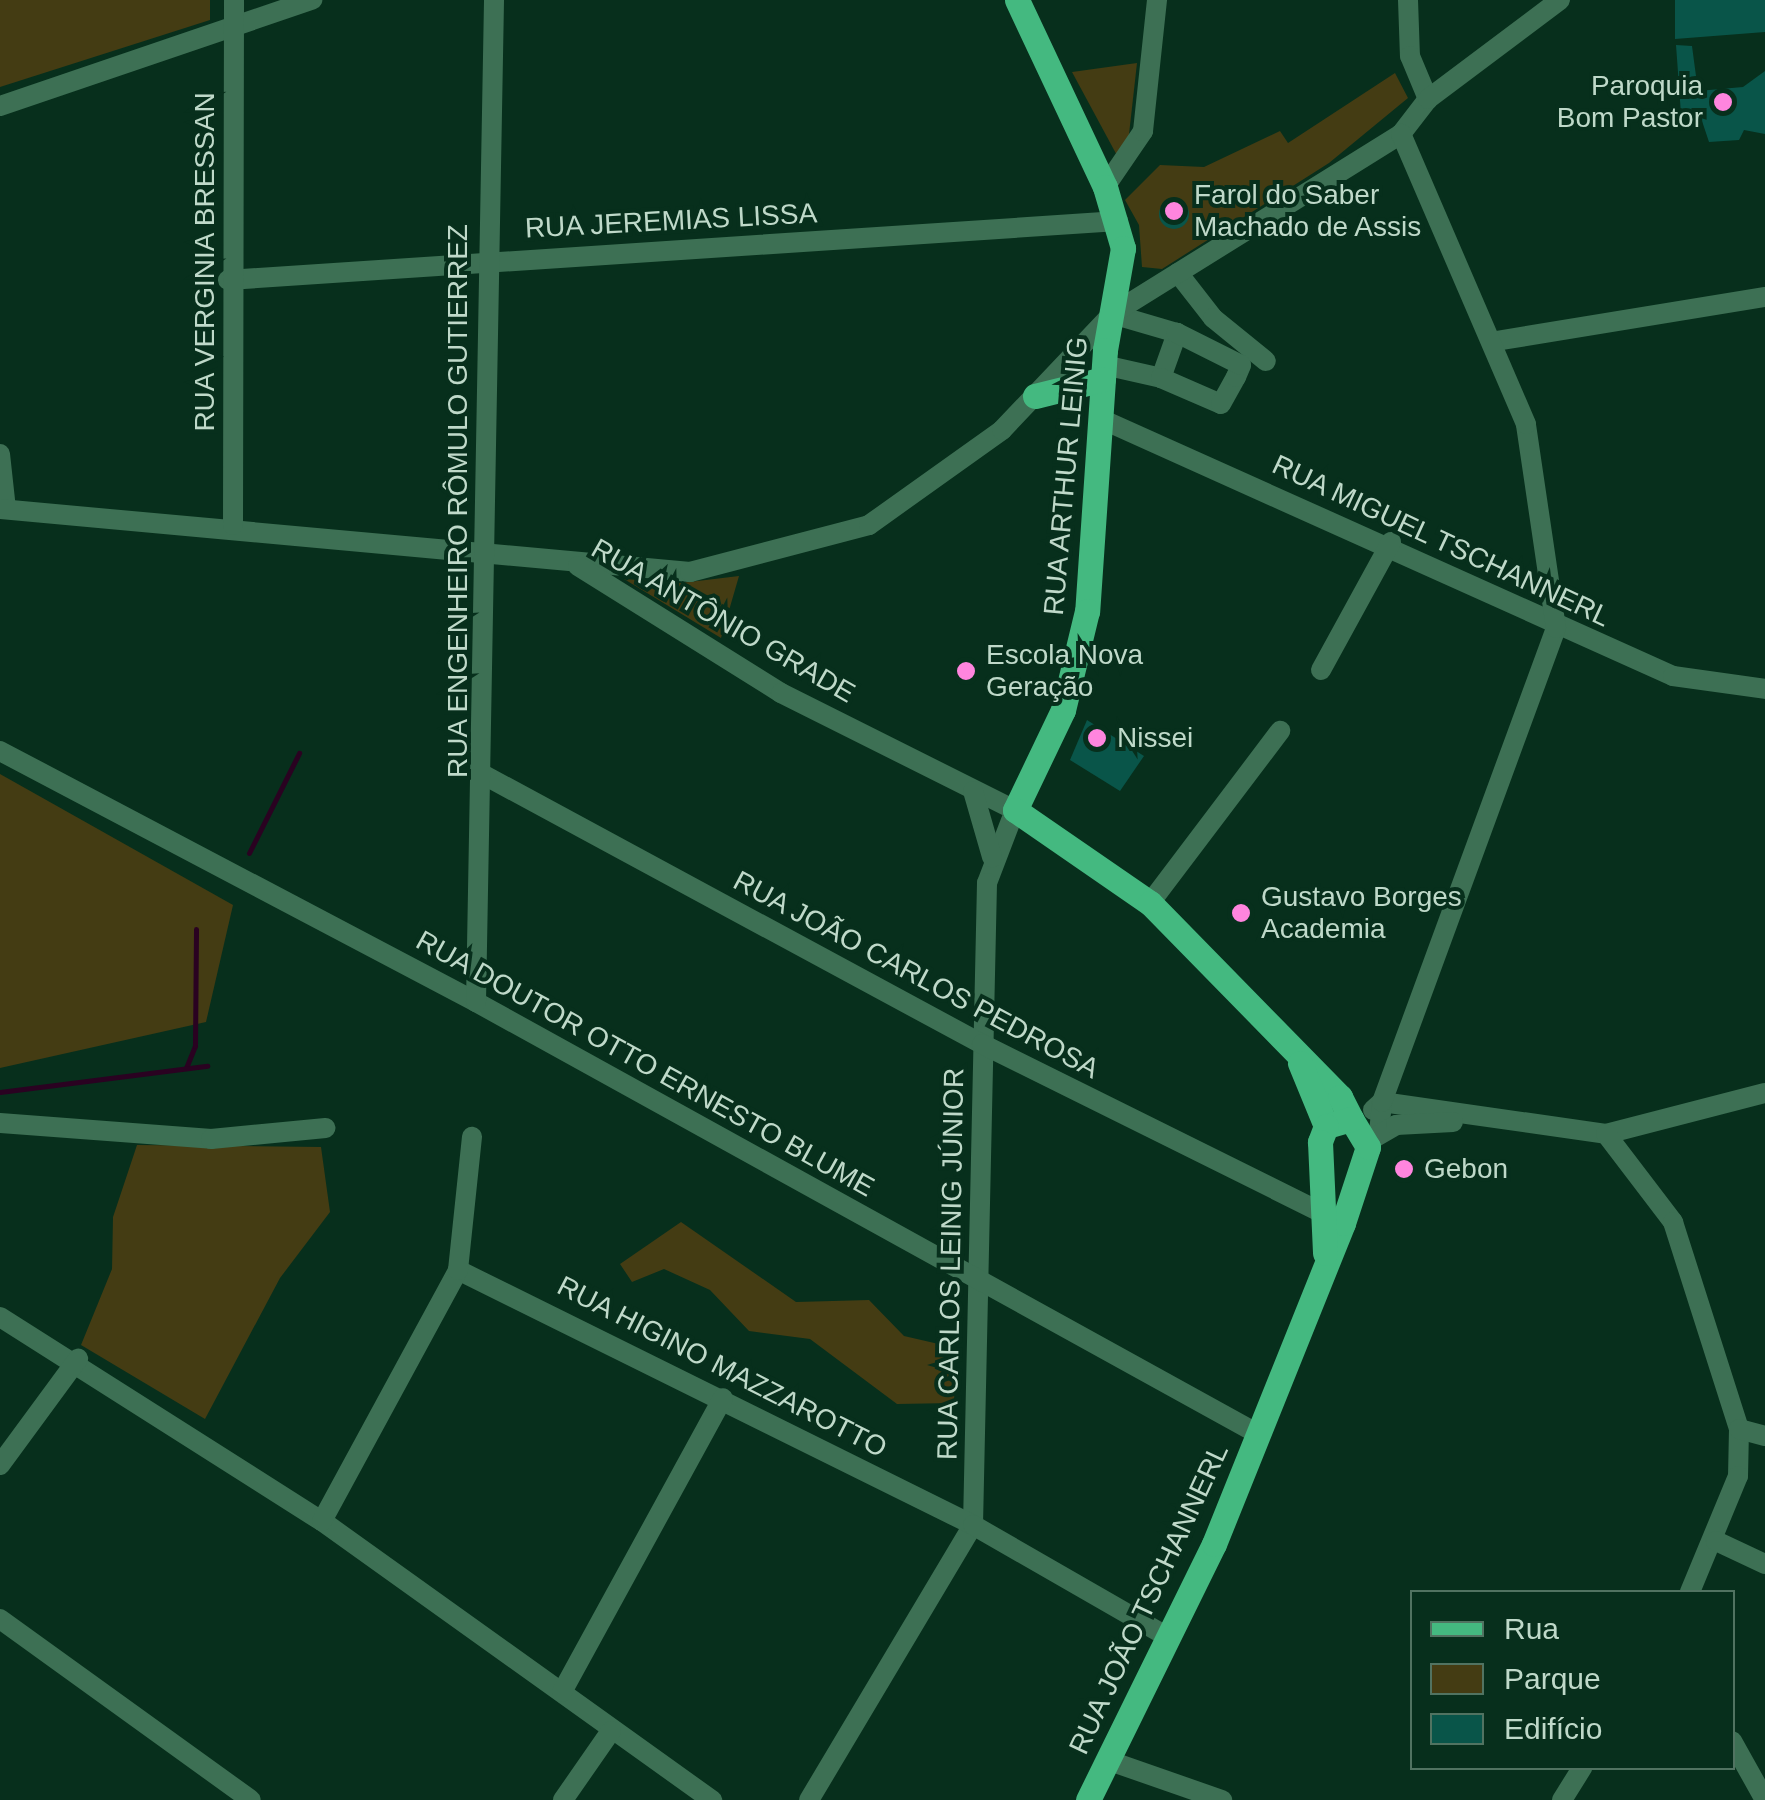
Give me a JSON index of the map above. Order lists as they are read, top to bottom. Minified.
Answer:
{"streets":{"main road":["RUA ARTHUR LEINIG","RUA ANTÔNIO GRADE","RUA JOÃO TSCHANNERL"],"street":["RUA JEREMIAS LISSA","RUA VERGINIA BRESSAN","RUA ENGENHEIRO RÔMULO GUTIERREZ","RUA MIGUEL TSCHANNERL","RUA JOÃO CARLOS PEDROSA","RUA DOUTOR OTTO ERNESTO BLUME","RUA CARLOS LEINIG JÚNIOR","RUA HIGINO MAZZAROTTO"]},"crossings":[["RUA JEREMIAS LISSA","RUA VERGINIA BRESSAN"],["RUA JEREMIAS LISSA","RUA ARTHUR LEINIG"],["RUA JEREMIAS LISSA","RUA ENGENHEIRO RÔMULO GUTIERREZ"],["RUA VERGINIA BRESSAN","RUA ANTÔNIO GRADE"],["RUA ARTHUR LEINIG","RUA MIGUEL TSCHANNERL"],["RUA ARTHUR LEINIG","RUA ANTÔNIO GRADE"],["RUA ARTHUR LEINIG","RUA CARLOS LEINIG JÚNIOR"],["RUA ENGENHEIRO RÔMULO GUTIERREZ","RUA ANTÔNIO GRADE"],["RUA ENGENHEIRO RÔMULO GUTIERREZ","RUA JOÃO CARLOS PEDROSA"],["RUA ENGENHEIRO RÔMULO GUTIERREZ","RUA DOUTOR OTTO ERNESTO BLUME"],["RUA MIGUEL TSCHANNERL","RUA JOÃO TSCHANNERL"],["RUA ANTÔNIO GRADE","RUA CARLOS LEINIG JÚNIOR"],["RUA ANTÔNIO GRADE","RUA JOÃO TSCHANNERL"],["RUA JOÃO CARLOS PEDROSA","RUA CARLOS LEINIG JÚNIOR"],["RUA JOÃO CARLOS PEDROSA","RUA JOÃO TSCHANNERL"],["RUA DOUTOR OTTO ERNESTO BLUME","RUA CARLOS LEINIG JÚNIOR"],["RUA DOUTOR OTTO ERNESTO BLUME","RUA JOÃO TSCHANNERL"],["RUA CARLOS LEINIG JÚNIOR","RUA HIGINO MAZZAROTTO"],["RUA HIGINO MAZZAROTTO","RUA JOÃO TSCHANNERL"]],"places":["Paroquia Bom Pastor","Farol do Saber Machado de Assis","Escola Nova Geração","Nissei","Gustavo Borges Academia","Gebon"],"legend":["Rua","Parque","Edifício"]}
